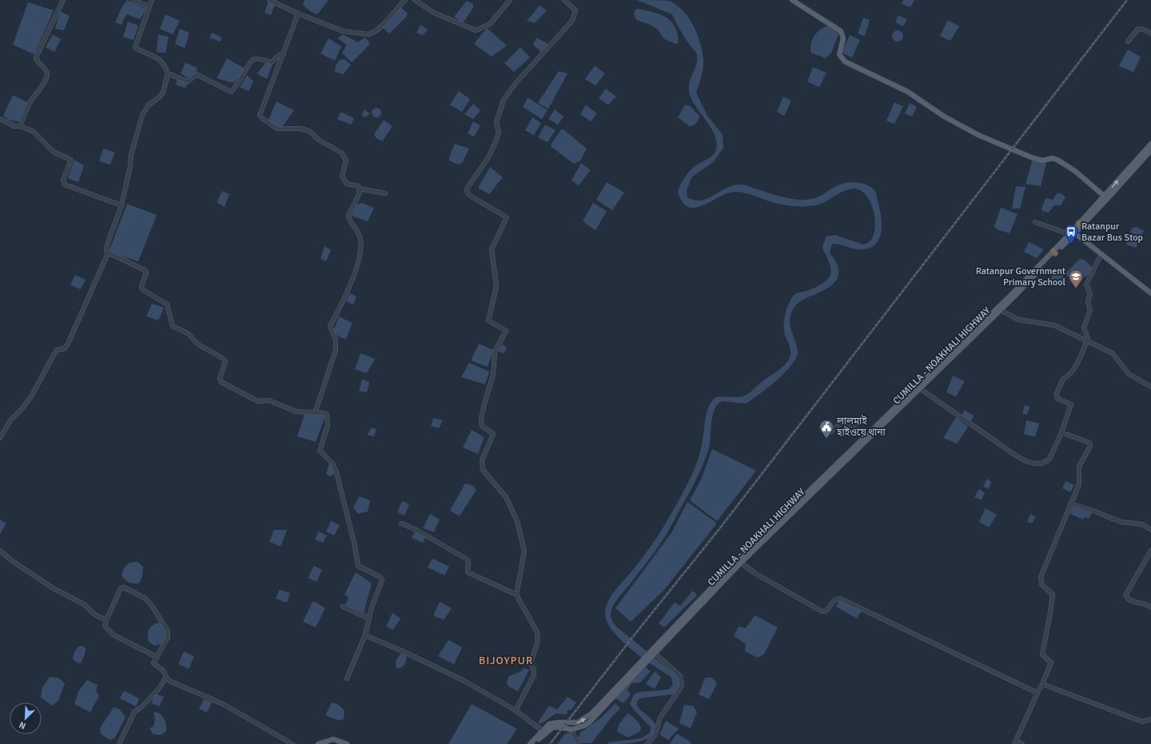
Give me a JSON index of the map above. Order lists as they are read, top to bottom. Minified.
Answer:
{"streets":{"main road":["CUMILLA - NOAKHALI HIGHWAY"]},"districts":["BIJOYPUR"],"places":{"bus stop":["Ratanpur Bazar Bus Stop"],"school or university":["Ratanpur Government Primary School"],"public building":["লালমাই হাইওয়ে থানা"]},"north":"bottom left"}
